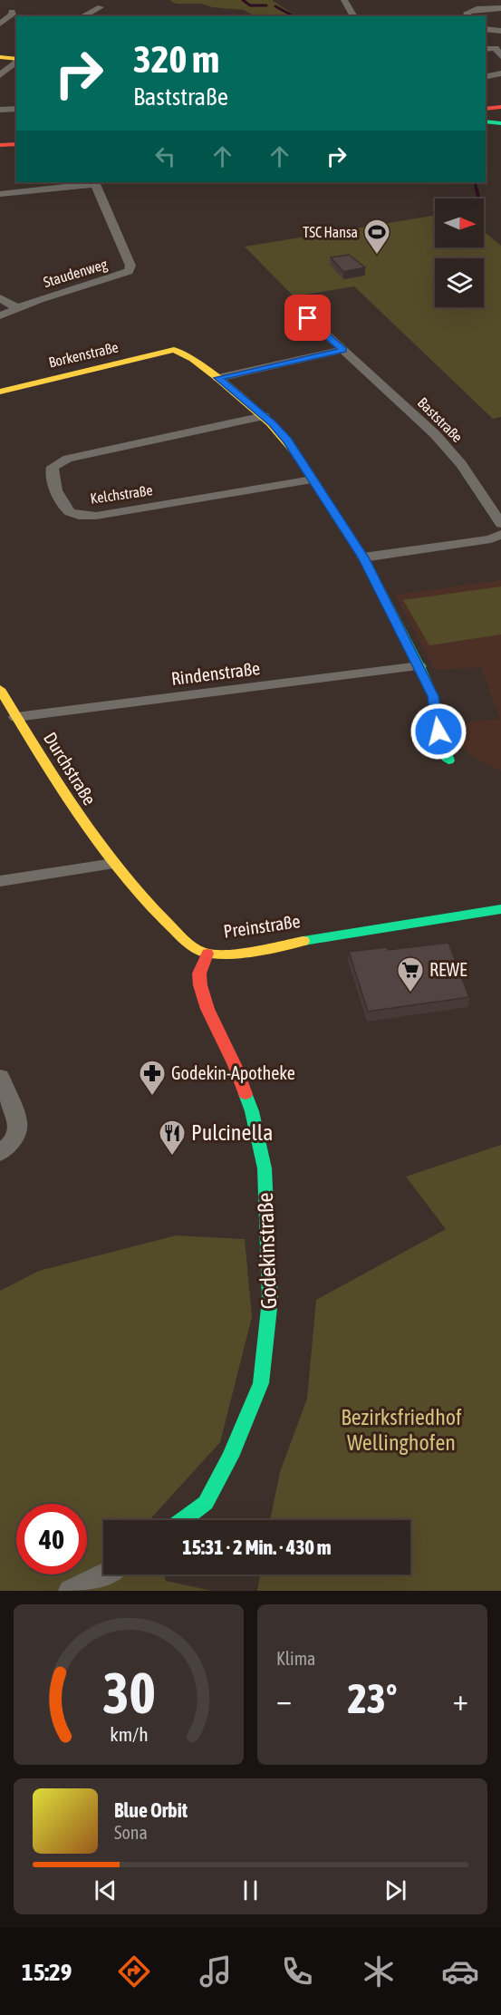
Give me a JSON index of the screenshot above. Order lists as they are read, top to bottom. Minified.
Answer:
{"streets":{"main road":["Borkenstraße","Durchstraße","Preinstraße","Godekinstraße"],"street":["Staudenweg","Baststraße","Kelchstraße","Rindenstraße"]},"crossings":[["Rindenstraße","Durchstraße"],["Durchstraße","Preinstraße"],["Preinstraße","Godekinstraße"]],"parks":["Bezirksfriedhof Wellinghofen"],"places":{"sports":["TSC Hansa"],"supermarket":["REWE"],"pharmacy":["Godekin-Apotheke"],"restaurant":["Pulcinella"]},"north":"right","page":{"turn":["320 m","Baststraße"],"limit":"40","trip":"15:31 · 2 Min. · 430 m","tile":"Klima","heat":["−","23°","+"],"song":["Blue Orbit","Sona"],"tabs":"15:29","gauge":["30","km/h"]}}
